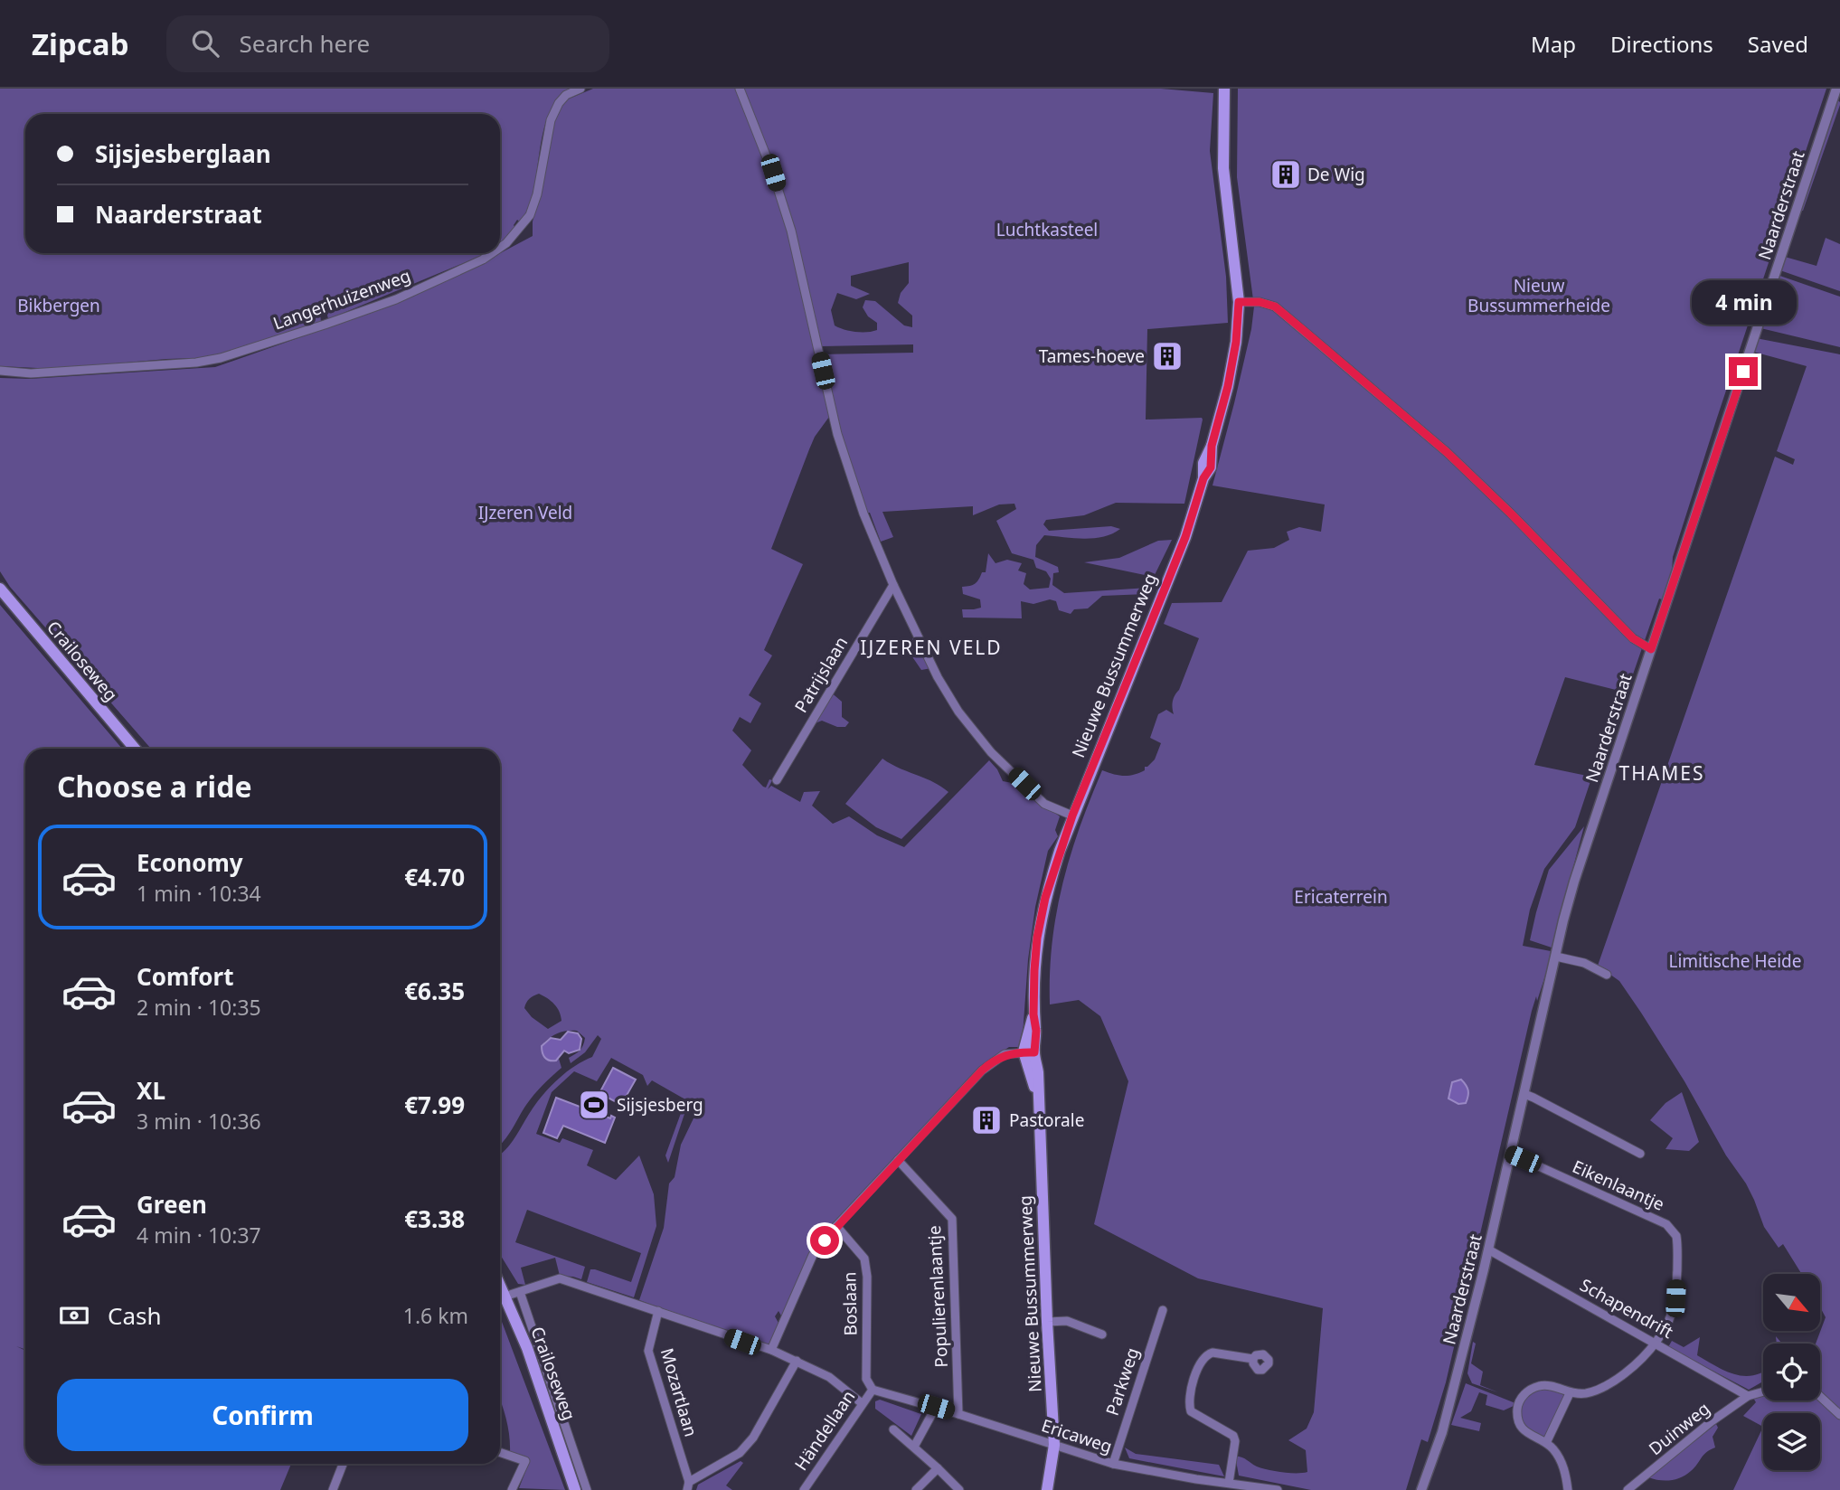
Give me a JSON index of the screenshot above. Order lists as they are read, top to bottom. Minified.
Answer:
{"streets":{"main road":["Crailoseweg","Nieuwe Bussummerweg"],"street":["Naarderstraat","Langerhuizenweg","Patrijslaan","Eikenlaantje","Populierenlaantje","Boslaan","Schapendrift","Parkweg","Mozartlaan","Duinweg","Händellaan","Ericaweg"]},"crossings":[["Naarderstraat","Eikenlaantje"],["Naarderstraat","Schapendrift"],["Nieuwe Bussummerweg","Ericaweg"],["Eikenlaantje","Schapendrift"],["Populierenlaantje","Ericaweg"],["Boslaan","Händellaan"],["Boslaan","Ericaweg"],["Schapendrift","Duinweg"],["Parkweg","Ericaweg"],["Händellaan","Ericaweg"]],"districts":["IJZEREN VELD","THAMES"],"parks":["Luchtkasteel","Nieuw Bussummerheide","Bikbergen","IJzeren Veld","Ericaterrein","Limitische Heide"],"places":{"building":["De Wig","Tames-hoeve","Pastorale"],"sports":["Sijsjesberg"]},"north":"bottom right","page":{"header":"Zipcab","search":"Search here","nav":["Map","Directions","Saved"],"banner":["Sijsjesberglaan","Naarderstraat"],"bubble":"4 min","heading":"Choose a ride","list":[{"name":"Economy","note":"1 min · 10:34","value":"€4.70"},{"name":"Comfort","note":"2 min · 10:35","value":"€6.35"},{"name":"XL","note":"3 min · 10:36","value":"€7.99"},{"name":"Green","note":"4 min · 10:37","value":"€3.38"}],"pay":["Cash","1.6 km"],"buttons":"Confirm"}}
